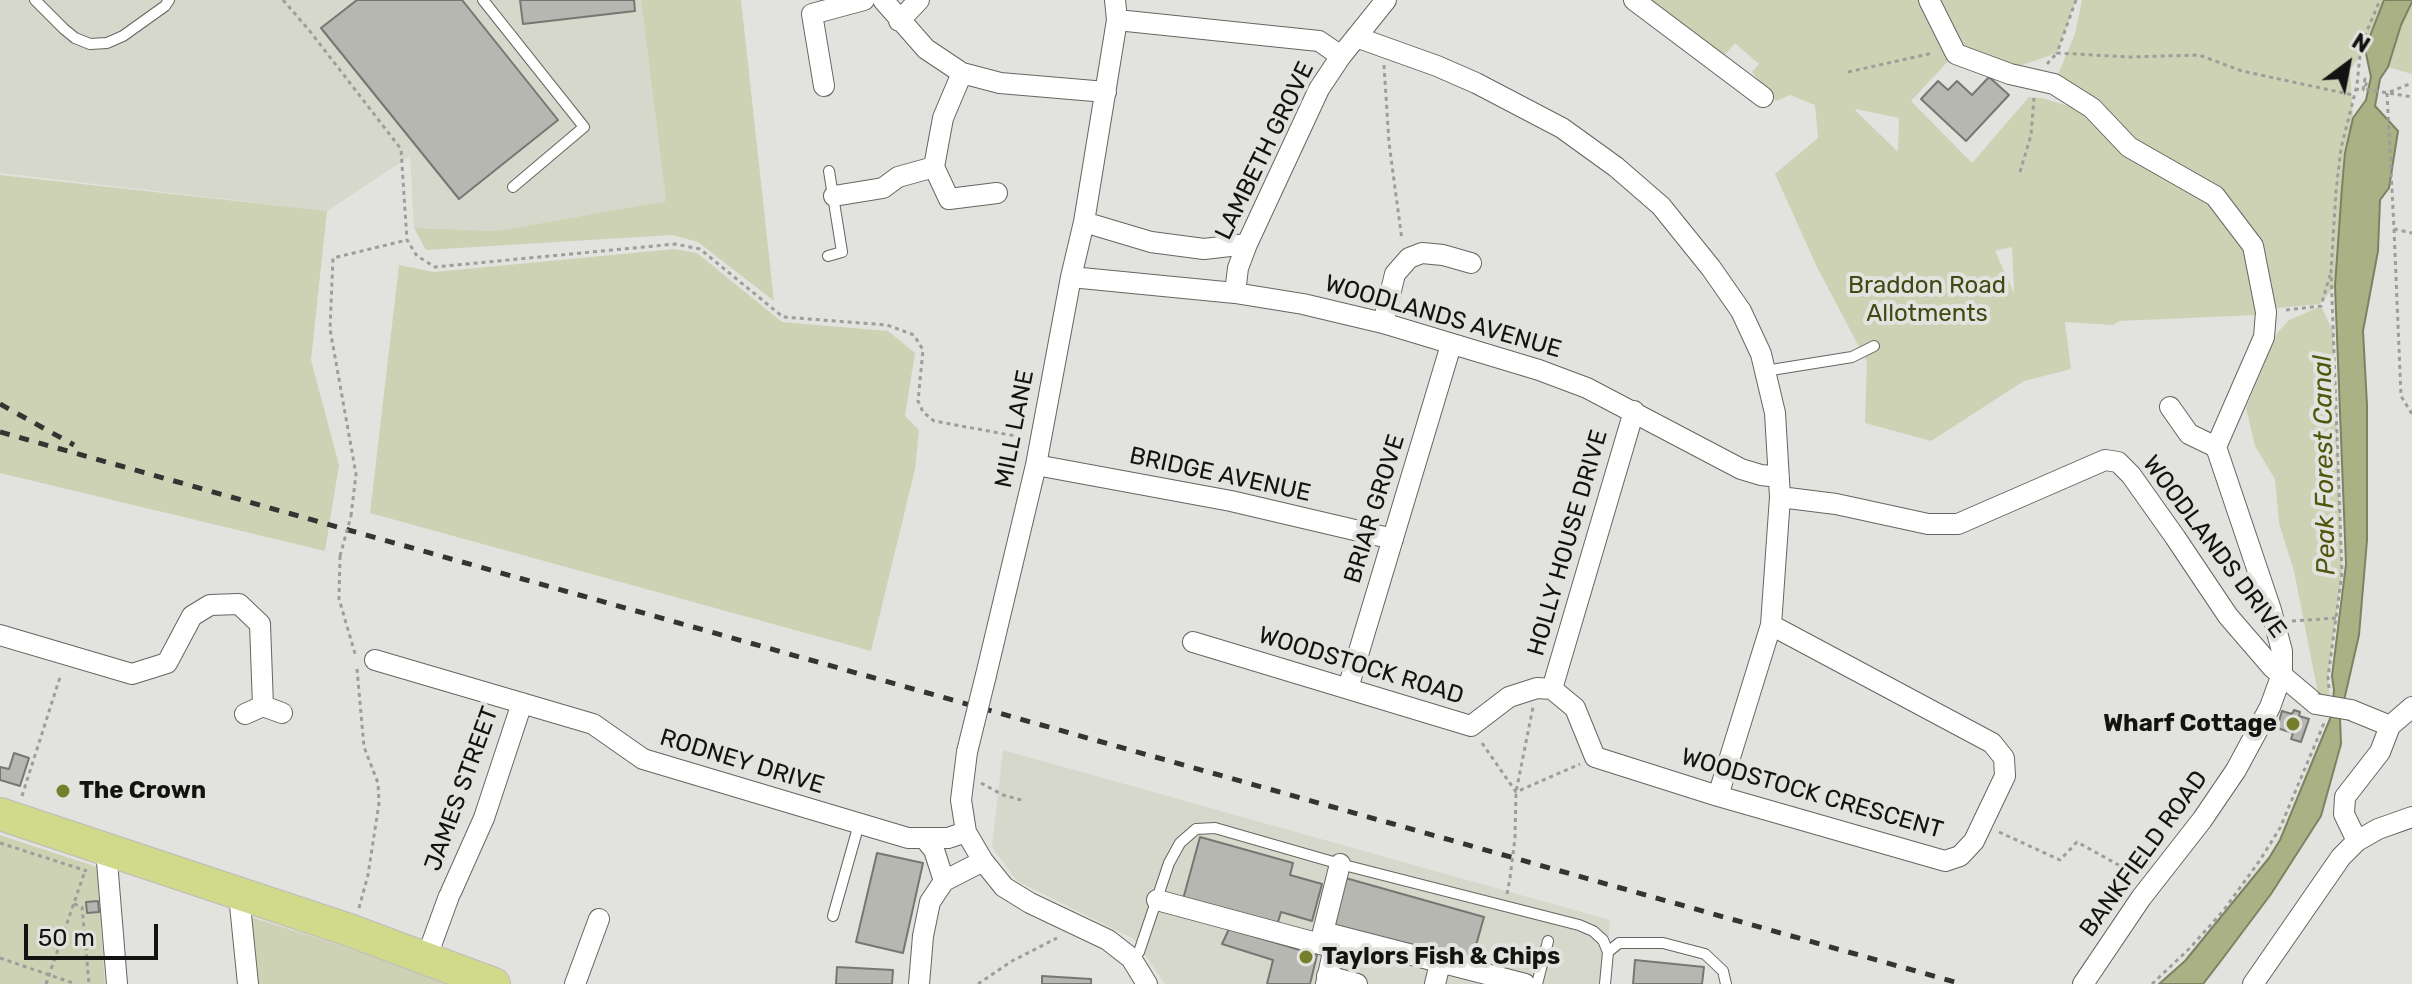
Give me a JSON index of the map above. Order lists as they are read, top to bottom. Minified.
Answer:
{"streets":{"street":["LAMBETH GROVE","WOODLANDS AVENUE","MILL LANE","BRIDGE AVENUE","BRIAR GROVE","HOLLY HOUSE DRIVE","WOODLANDS DRIVE","WOODSTOCK ROAD","RODNEY DRIVE","JAMES STREET","WOODSTOCK CRESCENT","BANKFIELD ROAD"]},"crossings":[["LAMBETH GROVE","WOODLANDS AVENUE"],["WOODLANDS AVENUE","MILL LANE"],["WOODLANDS AVENUE","BRIAR GROVE"],["WOODLANDS AVENUE","HOLLY HOUSE DRIVE"],["WOODLANDS AVENUE","WOODLANDS DRIVE"],["MILL LANE","BRIDGE AVENUE"],["MILL LANE","RODNEY DRIVE"],["BRIDGE AVENUE","BRIAR GROVE"],["BRIAR GROVE","WOODSTOCK ROAD"],["HOLLY HOUSE DRIVE","WOODSTOCK ROAD"],["WOODLANDS DRIVE","BANKFIELD ROAD"],["RODNEY DRIVE","JAMES STREET"]],"water":["Peak Forest Canal"],"parks":["Braddon Road Allotments"],"places":["Wharf Cottage","The Crown","Taylors Fish & Chips"],"scale_bar":"50 m","north":"top right"}
